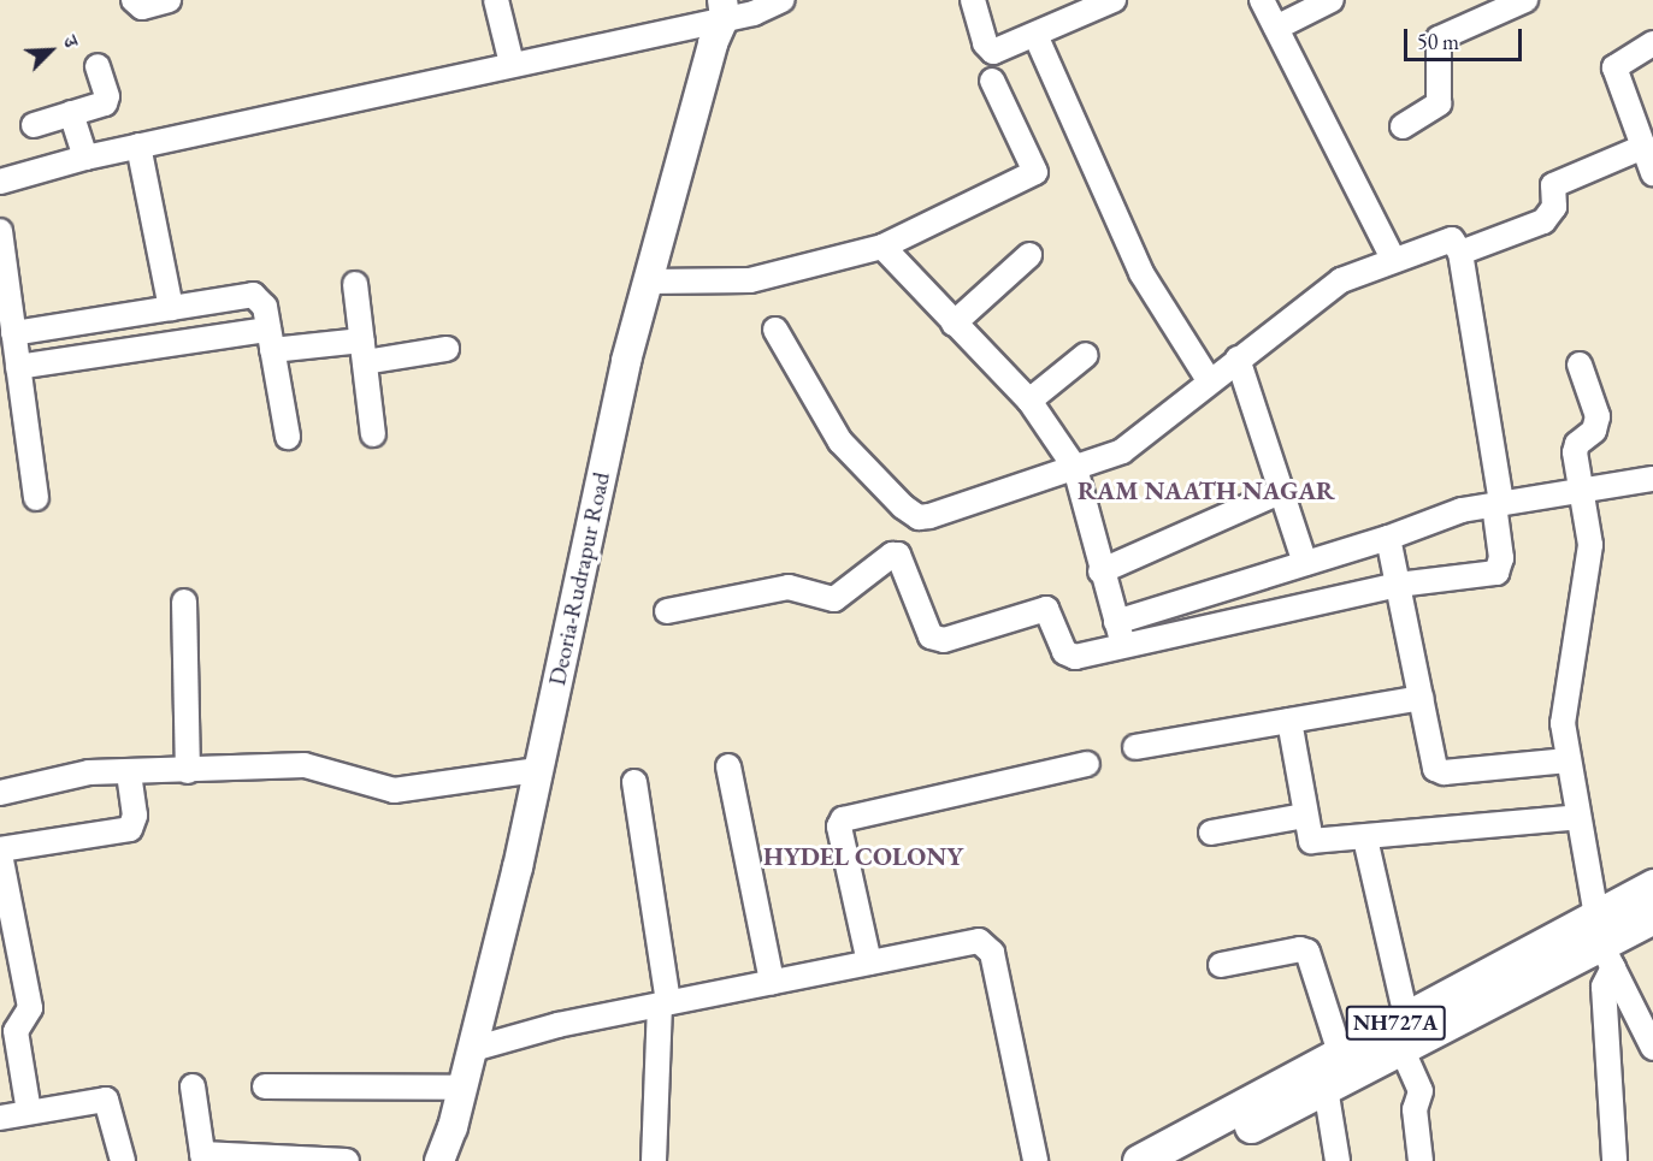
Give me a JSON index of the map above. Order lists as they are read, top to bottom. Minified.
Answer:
{"streets":{"highway":["NH727A"],"main road":["Deoria-Rudrapur Road"]},"districts":["RAM NAATH NAGAR","HYDEL COLONY"],"scale_bar":"50 m","north":"top right"}
